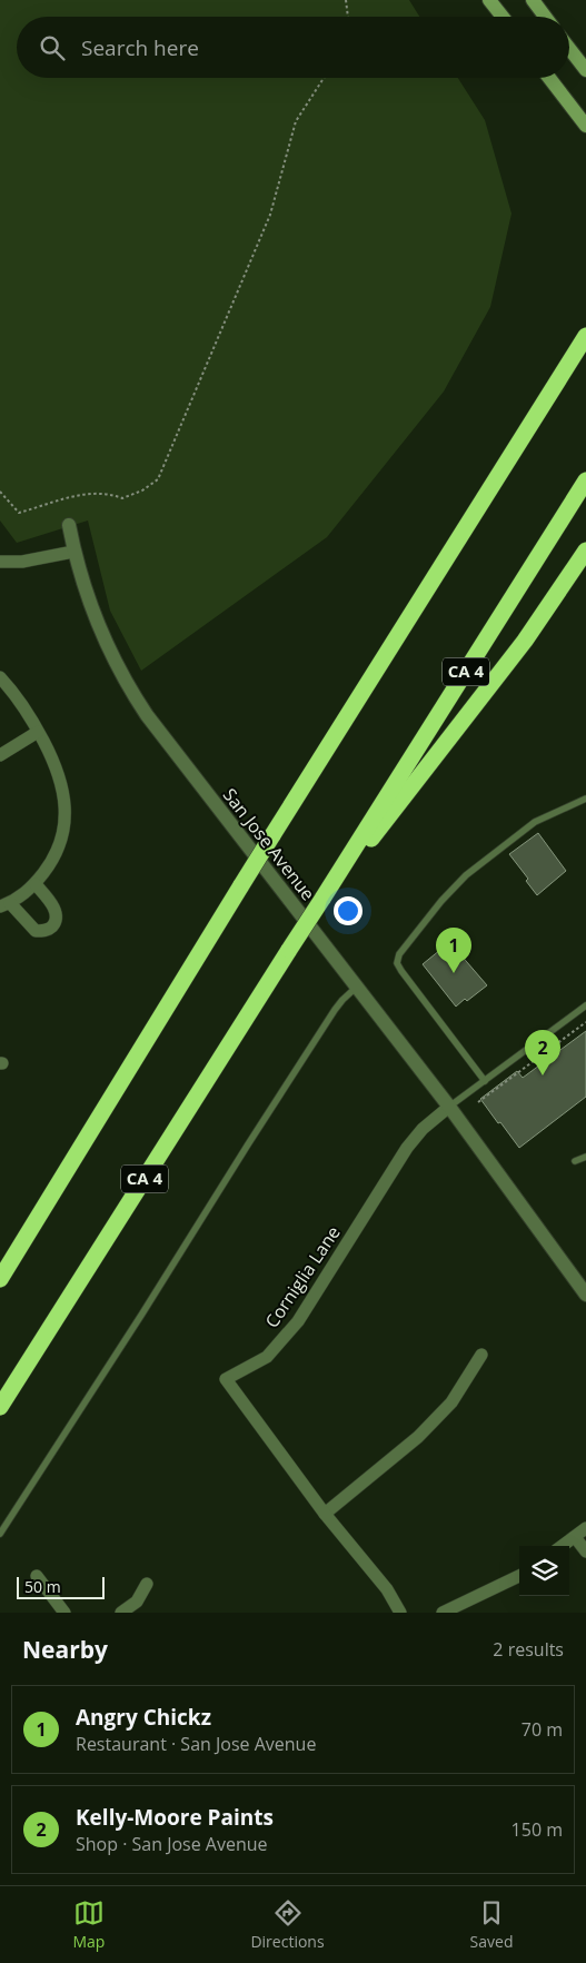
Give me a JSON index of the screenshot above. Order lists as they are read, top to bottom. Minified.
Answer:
{"streets":{"highway":["CA 4"],"street":["San Jose Avenue","Corniglia Lane"]},"crossings":[["San Jose Avenue","Corniglia Lane"]],"scale_bar":"50 m","page":{"search":"Search here","pins":["1","2"],"scale":"50 m","heading":["Nearby","2 results"],"list":[{"mark":"1","name":"Angry Chickz","note":"Restaurant · San Jose Avenue","value":"70 m"},{"mark":"2","name":"Kelly-Moore Paints","note":"Shop · San Jose Avenue","value":"150 m"}],"nav":["Map","Directions","Saved"]}}
